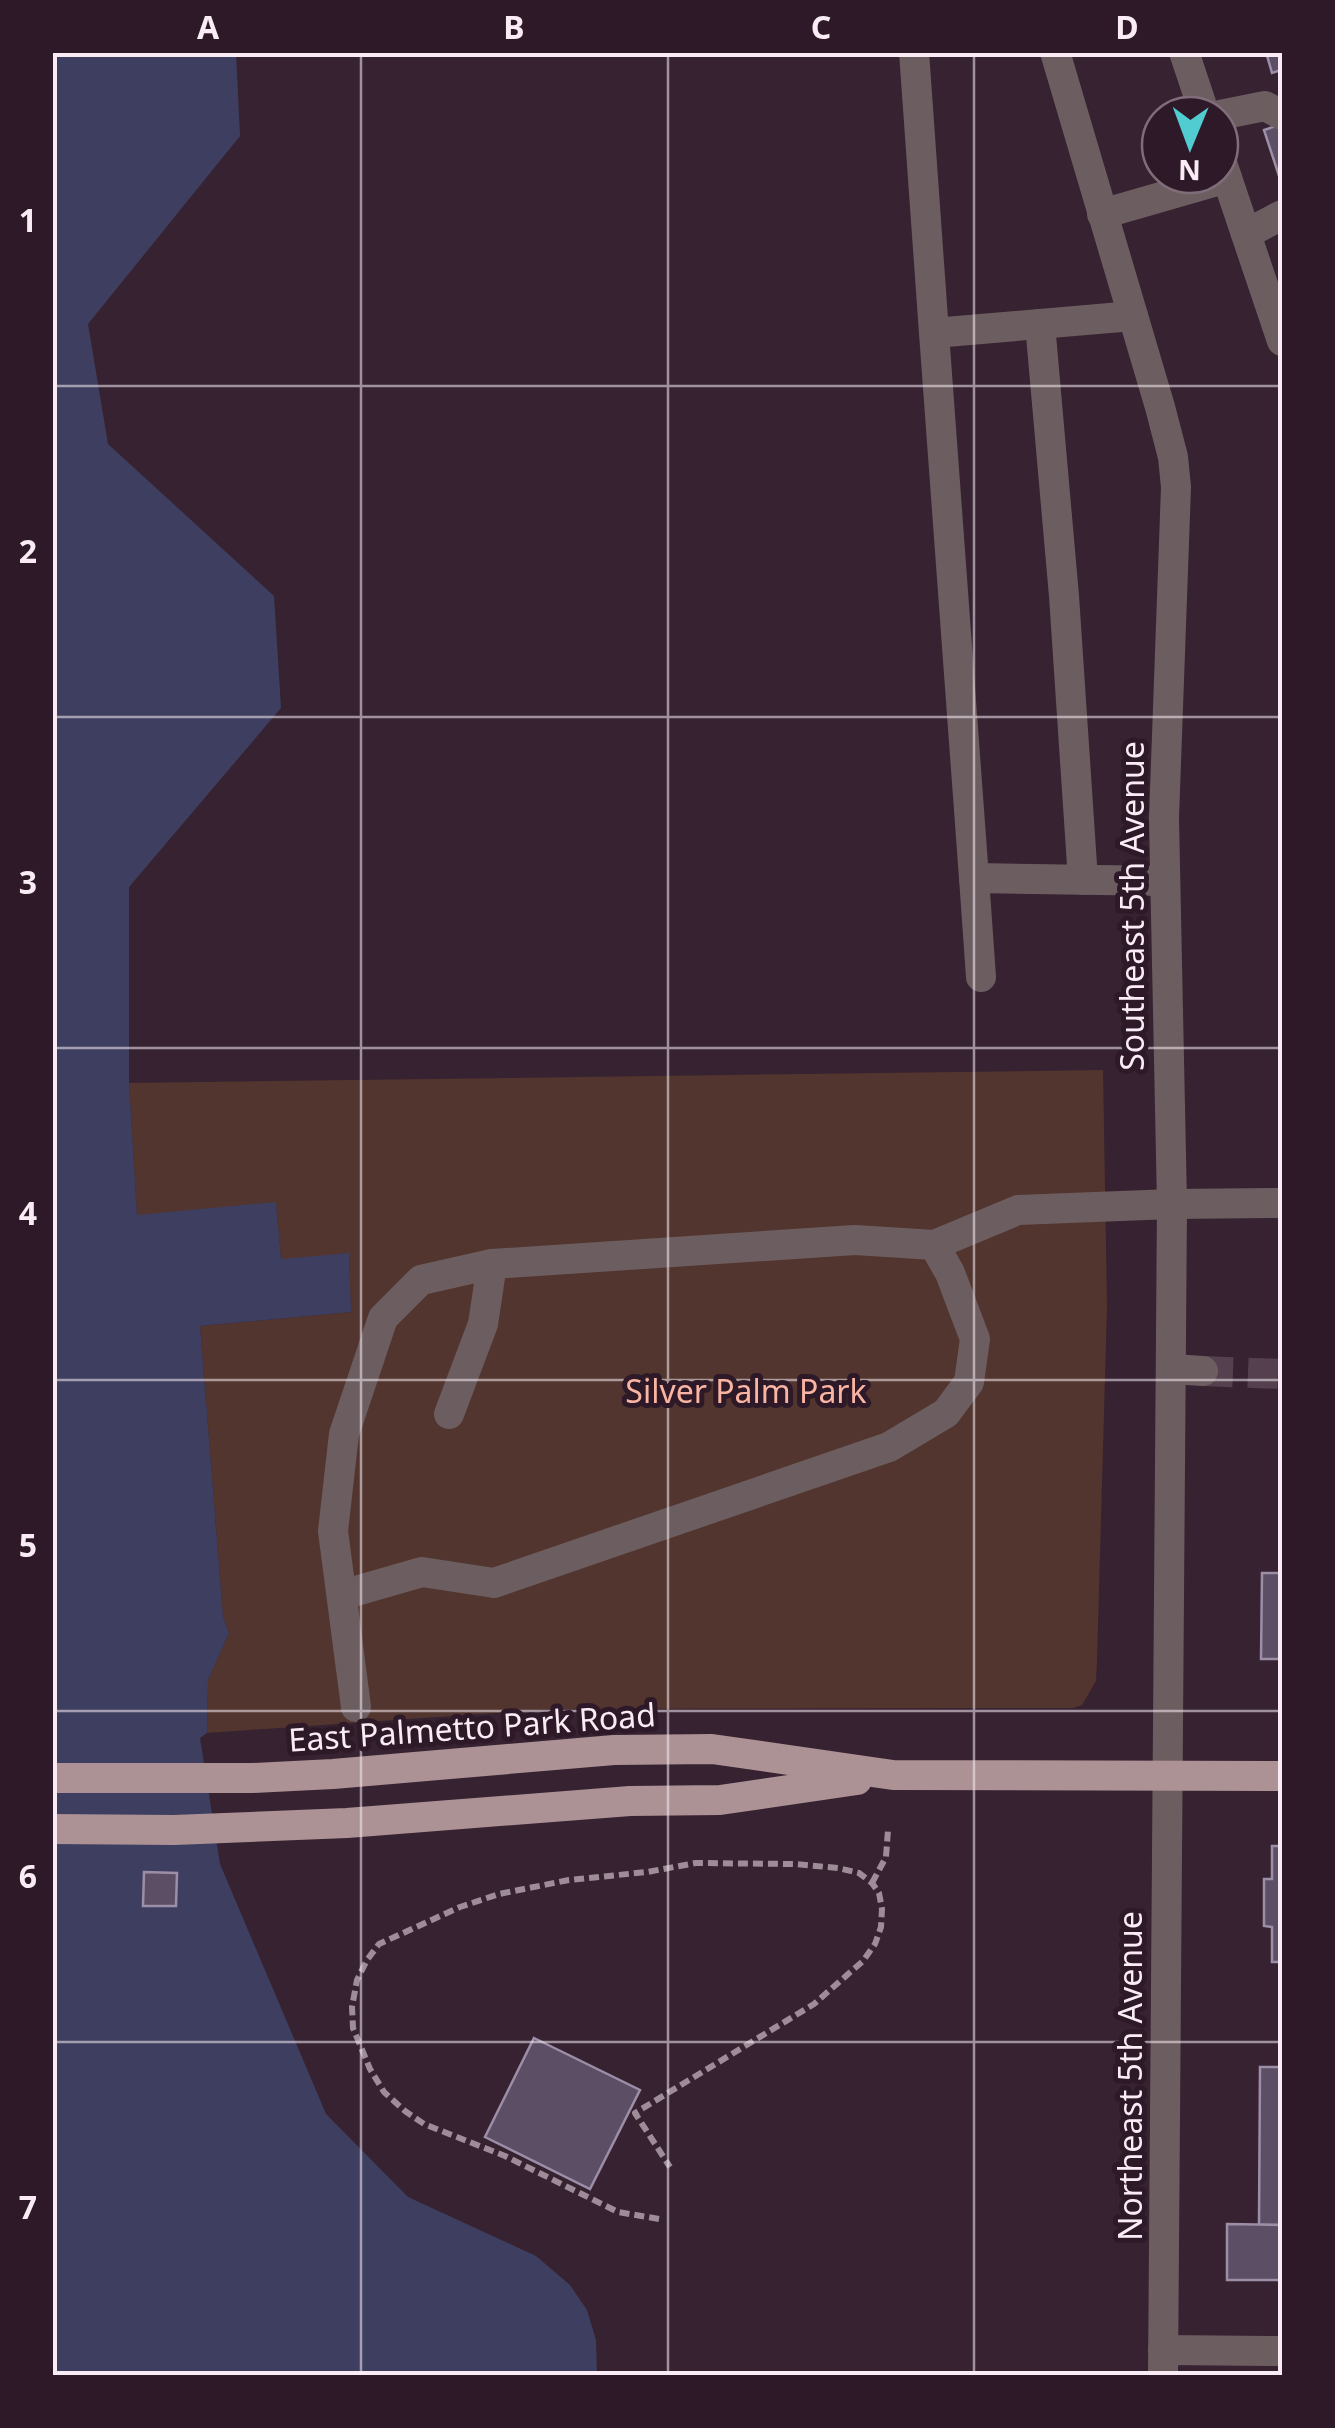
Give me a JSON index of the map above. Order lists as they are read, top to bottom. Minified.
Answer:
{"streets":{"main road":["East Palmetto Park Road"],"street":["Southeast 5th Avenue","Northeast 5th Avenue"]},"crossings":[["Southeast 5th Avenue","East Palmetto Park Road"],["Southeast 5th Avenue","Northeast 5th Avenue"],["East Palmetto Park Road","Northeast 5th Avenue"]],"parks":["Silver Palm Park"],"north":"bottom","grid":{"columns":["A","B","C","D"],"rows":["1","2","3","4","5","6","7"]}}
